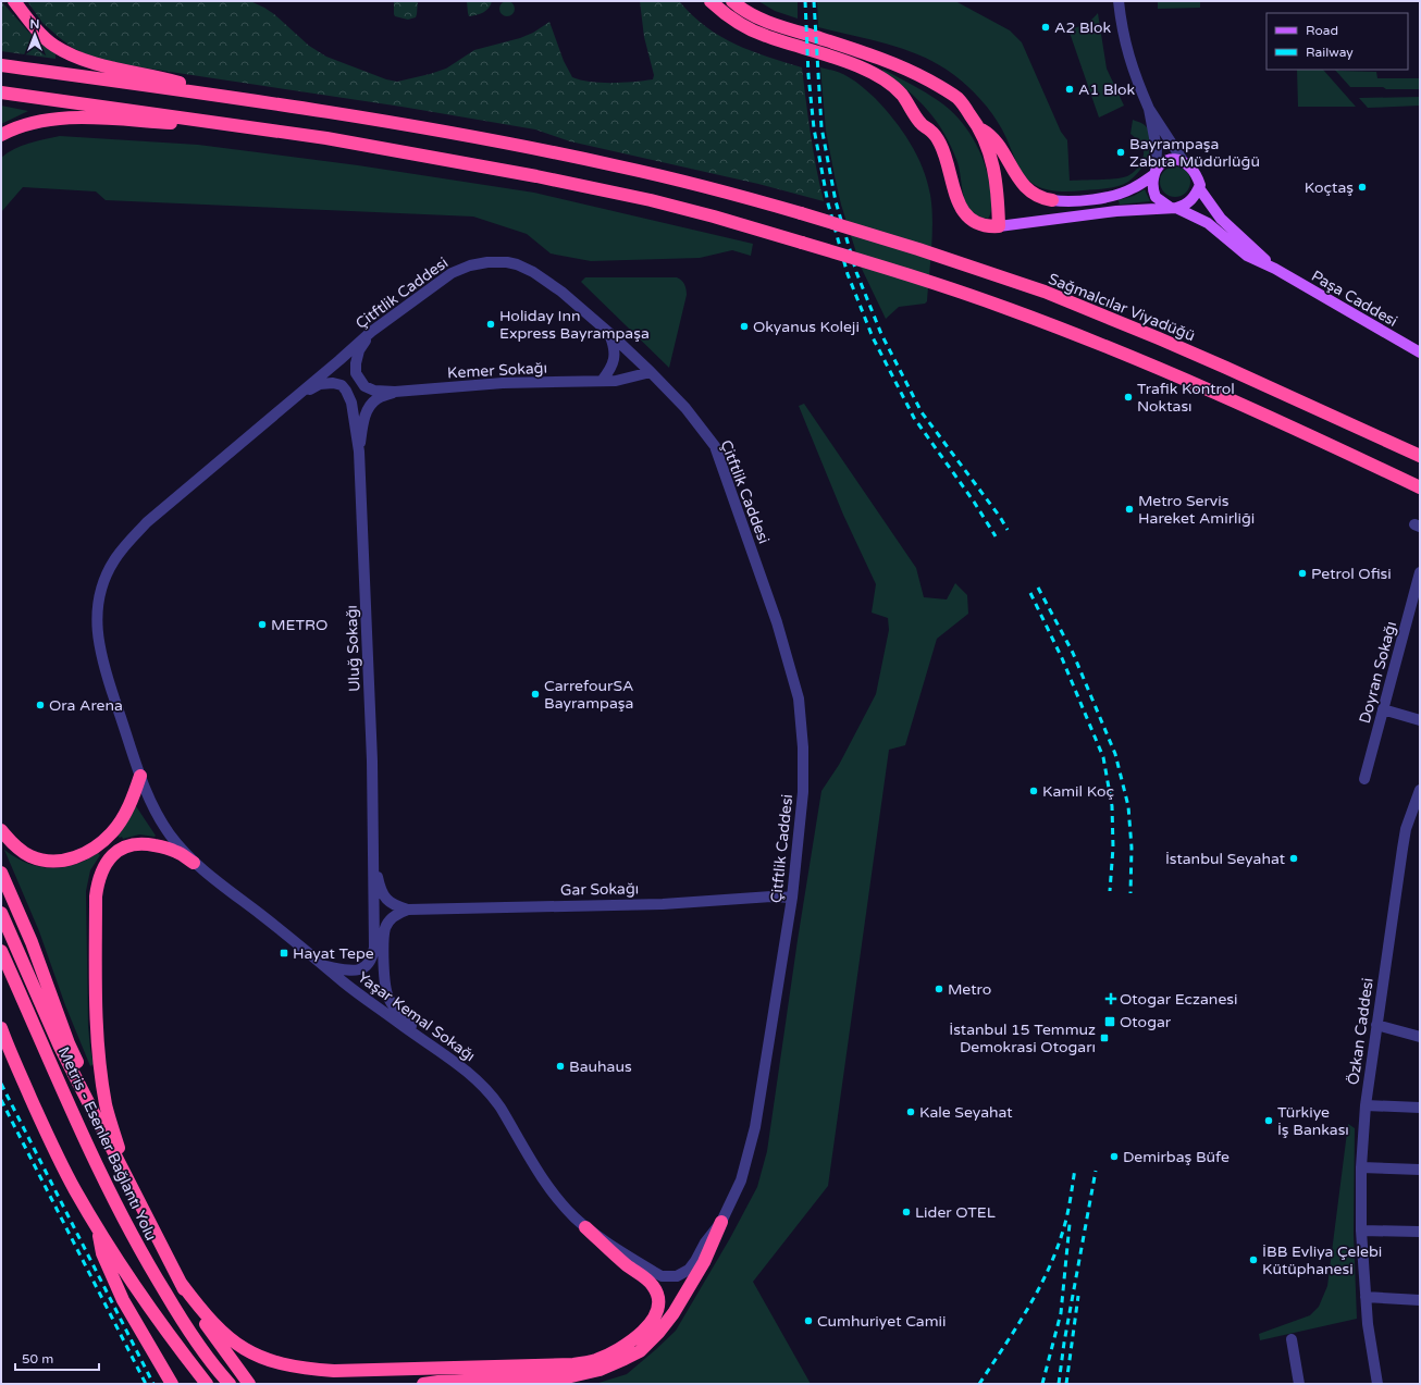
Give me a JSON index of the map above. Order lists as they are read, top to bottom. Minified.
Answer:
{"streets":{"highway":["Sağmalcılar Viyadüğü","Metris - Esenler Bağlantı Yolu"],"main road":["Paşa Caddesi"],"street":["Çitftlik Caddesi","Kemer Sokağı","Uluğ Sokağı","Doyran Sokağı","Gar Sokağı","Yaşar Kemal Sokağı","Özkan Caddesi"]},"crossings":[["Çitftlik Caddesi","Kemer Sokağı"],["Çitftlik Caddesi","Gar Sokağı"],["Çitftlik Caddesi","Yaşar Kemal Sokağı"]],"places":{"other":["A2 Blok","A1 Blok","Bayrampaşa Zabıta Müdürlüğü","Koçtaş","Holiday Inn Express Bayrampaşa","Okyanus Koleji","Trafik Kontrol Noktası","Metro Servis Hareket Amirliği","Petrol Ofisi","METRO","CarrefourSA Bayrampaşa","Ora Arena","Kamil Koç","İstanbul Seyahat","Metro","Bauhaus","Kale Seyahat","Türkiye İş Bankası","Demirbaş Büfe","Lider OTEL","İBB Evliya Çelebi Kütüphanesi","Cumhuriyet Camii"],"transit":["Hayat Tepe","Otogar","İstanbul 15 Temmuz Demokrasi Otogarı"],"health":["Otogar Eczanesi"]},"legend":["Road","Railway"],"scale_bar":"50 m","north":"top"}
